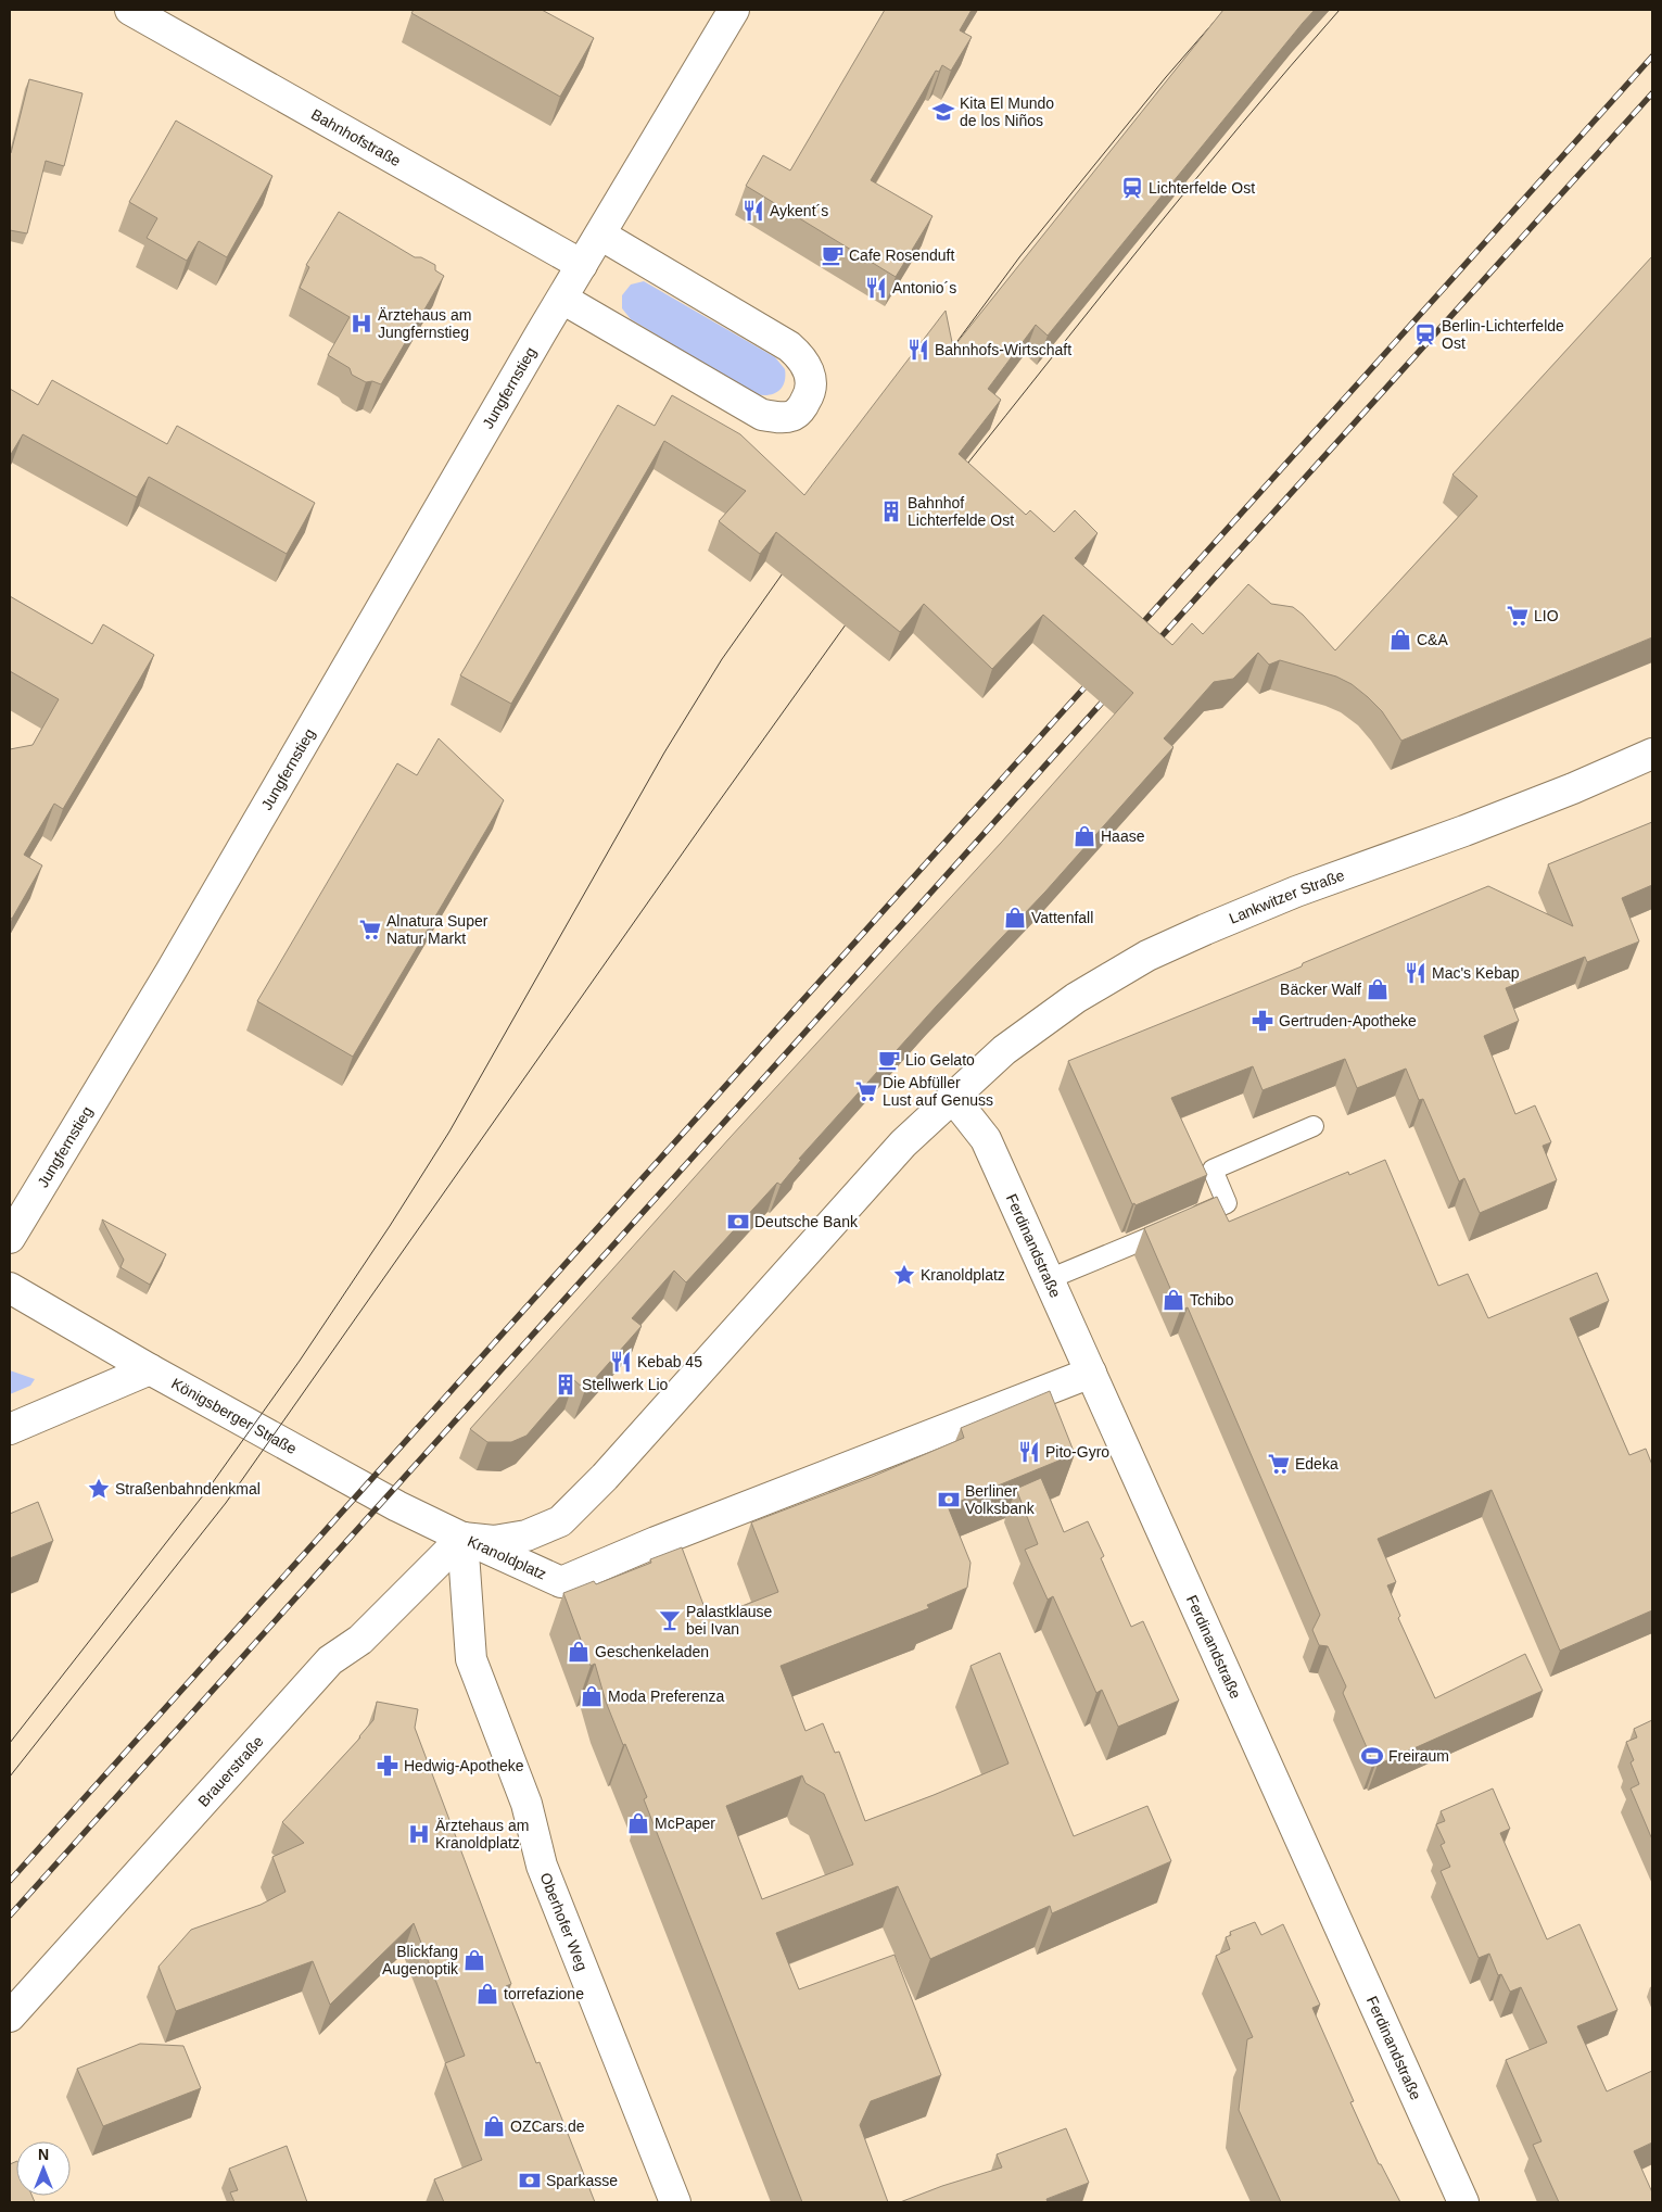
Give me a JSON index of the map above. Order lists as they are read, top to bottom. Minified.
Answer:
{"streets":{"street":["Bahnhofstraße","Jungfernstieg","Lankwitzer Straße","Ferdinandstraße","Königsberger Straße","Kranoldplatz","Brauerstraße","Oberhofer Weg"]},"crossings":[["Bahnhofstraße","Jungfernstieg"],["Lankwitzer Straße","Ferdinandstraße"],["Lankwitzer Straße","Kranoldplatz"],["Ferdinandstraße","Kranoldplatz"],["Königsberger Straße","Kranoldplatz"],["Königsberger Straße","Brauerstraße"],["Königsberger Straße","Oberhofer Weg"],["Kranoldplatz","Brauerstraße"],["Kranoldplatz","Oberhofer Weg"],["Brauerstraße","Oberhofer Weg"]],"places":{"school or university":["Kita El Mundo de los Niños"],"station":["Lichterfelde Ost","Berlin-Lichterfelde Ost"],"restaurant":["Aykent´s","Antonio´s","Bahnhofs-Wirtschaft","Mac's Kebap","Kebab 45","Pito-Gyro"],"cafe":["Cafe Rosenduft","Lio Gelato"],"hospital":["Ärztehaus am Jungfernstieg","Ärztehaus am Kranoldplatz"],"building":["Bahnhof Lichterfelde Ost","Stellwerk Lio"],"supermarket":["LIO","Alnatura Super Natur Markt","Die Abfüller Lust auf Genuss","Edeka"],"shop":["C&A","Haase","Vattenfall","Bäcker Walf","Tchibo","Geschenkeladen","Moda Preferenza","McPaper","Blickfang Augenoptik","torrefazione","OZCars.de"],"pharmacy":["Gertruden-Apotheke","Hedwig-Apotheke"],"bank":["Deutsche Bank","Berliner Volksbank","Sparkasse"],"place":["Kranoldplatz","Straßenbahndenkmal"],"bar":["Palastklause bei Ivan"],"sports":["Freiraum"]},"north":"top"}
